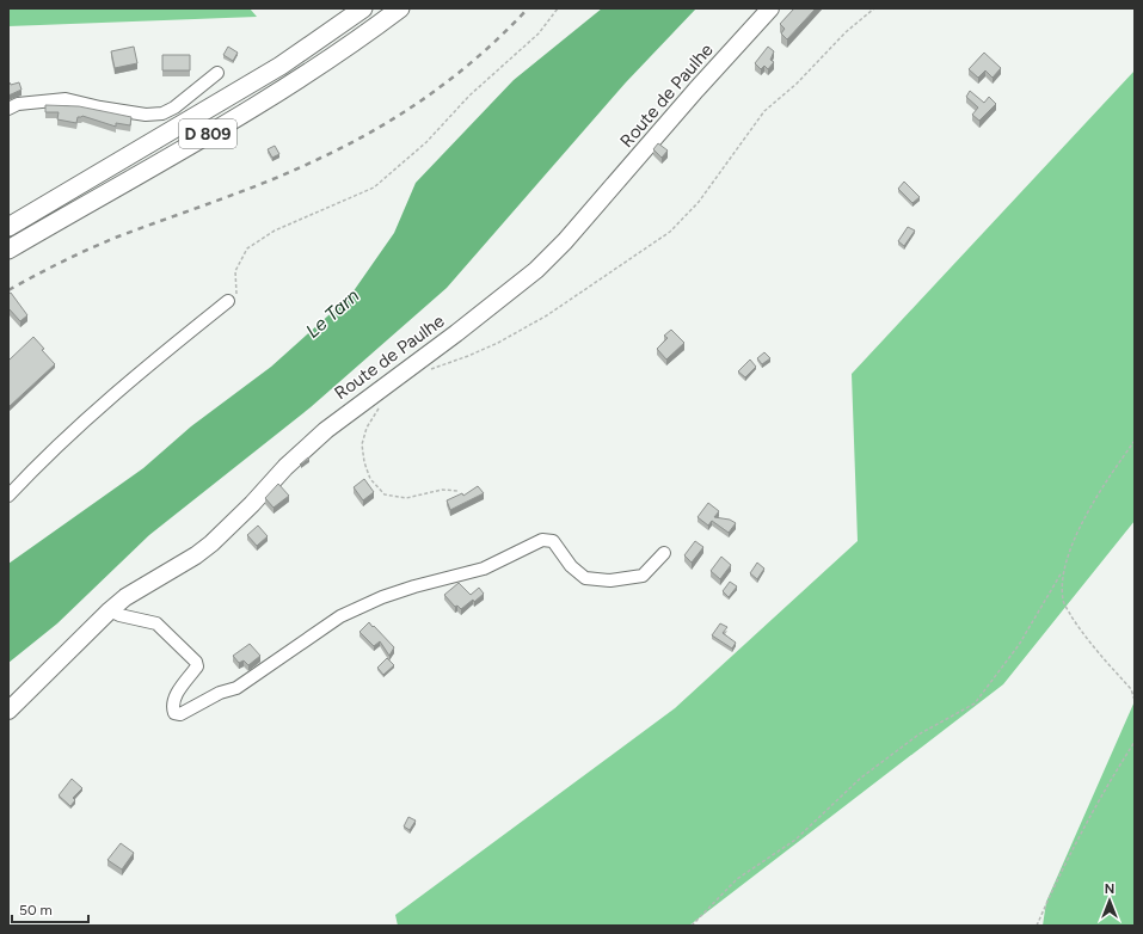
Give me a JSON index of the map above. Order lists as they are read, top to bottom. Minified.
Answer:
{"streets":{"main road":["D 809"],"street":["Route de Paulhe"]},"water":["Le Tarn"],"scale_bar":"50 m","north":"top"}
